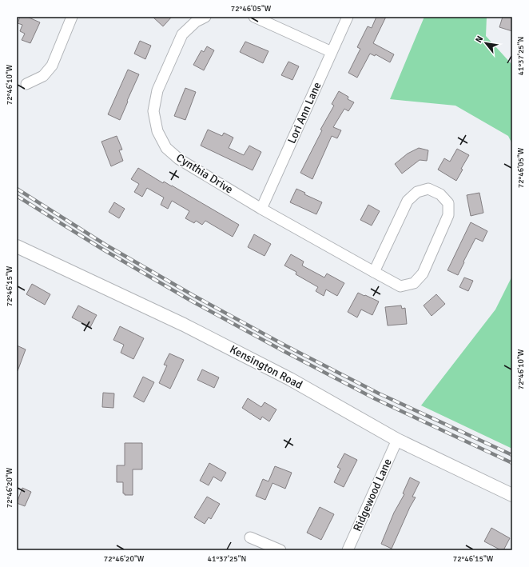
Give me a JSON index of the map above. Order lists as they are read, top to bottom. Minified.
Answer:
{"streets":{"street":["Lori Ann Lane","Cynthia Drive","Kensington Road","Ridgewood Lane"]},"crossings":[["Lori Ann Lane","Cynthia Drive"],["Kensington Road","Ridgewood Lane"]],"north":"top left","coordinates":["72°46'05\"W","41°37'25\"N","72°46'10\"W","72°46'15\"W","72°46'20\"W"]}
